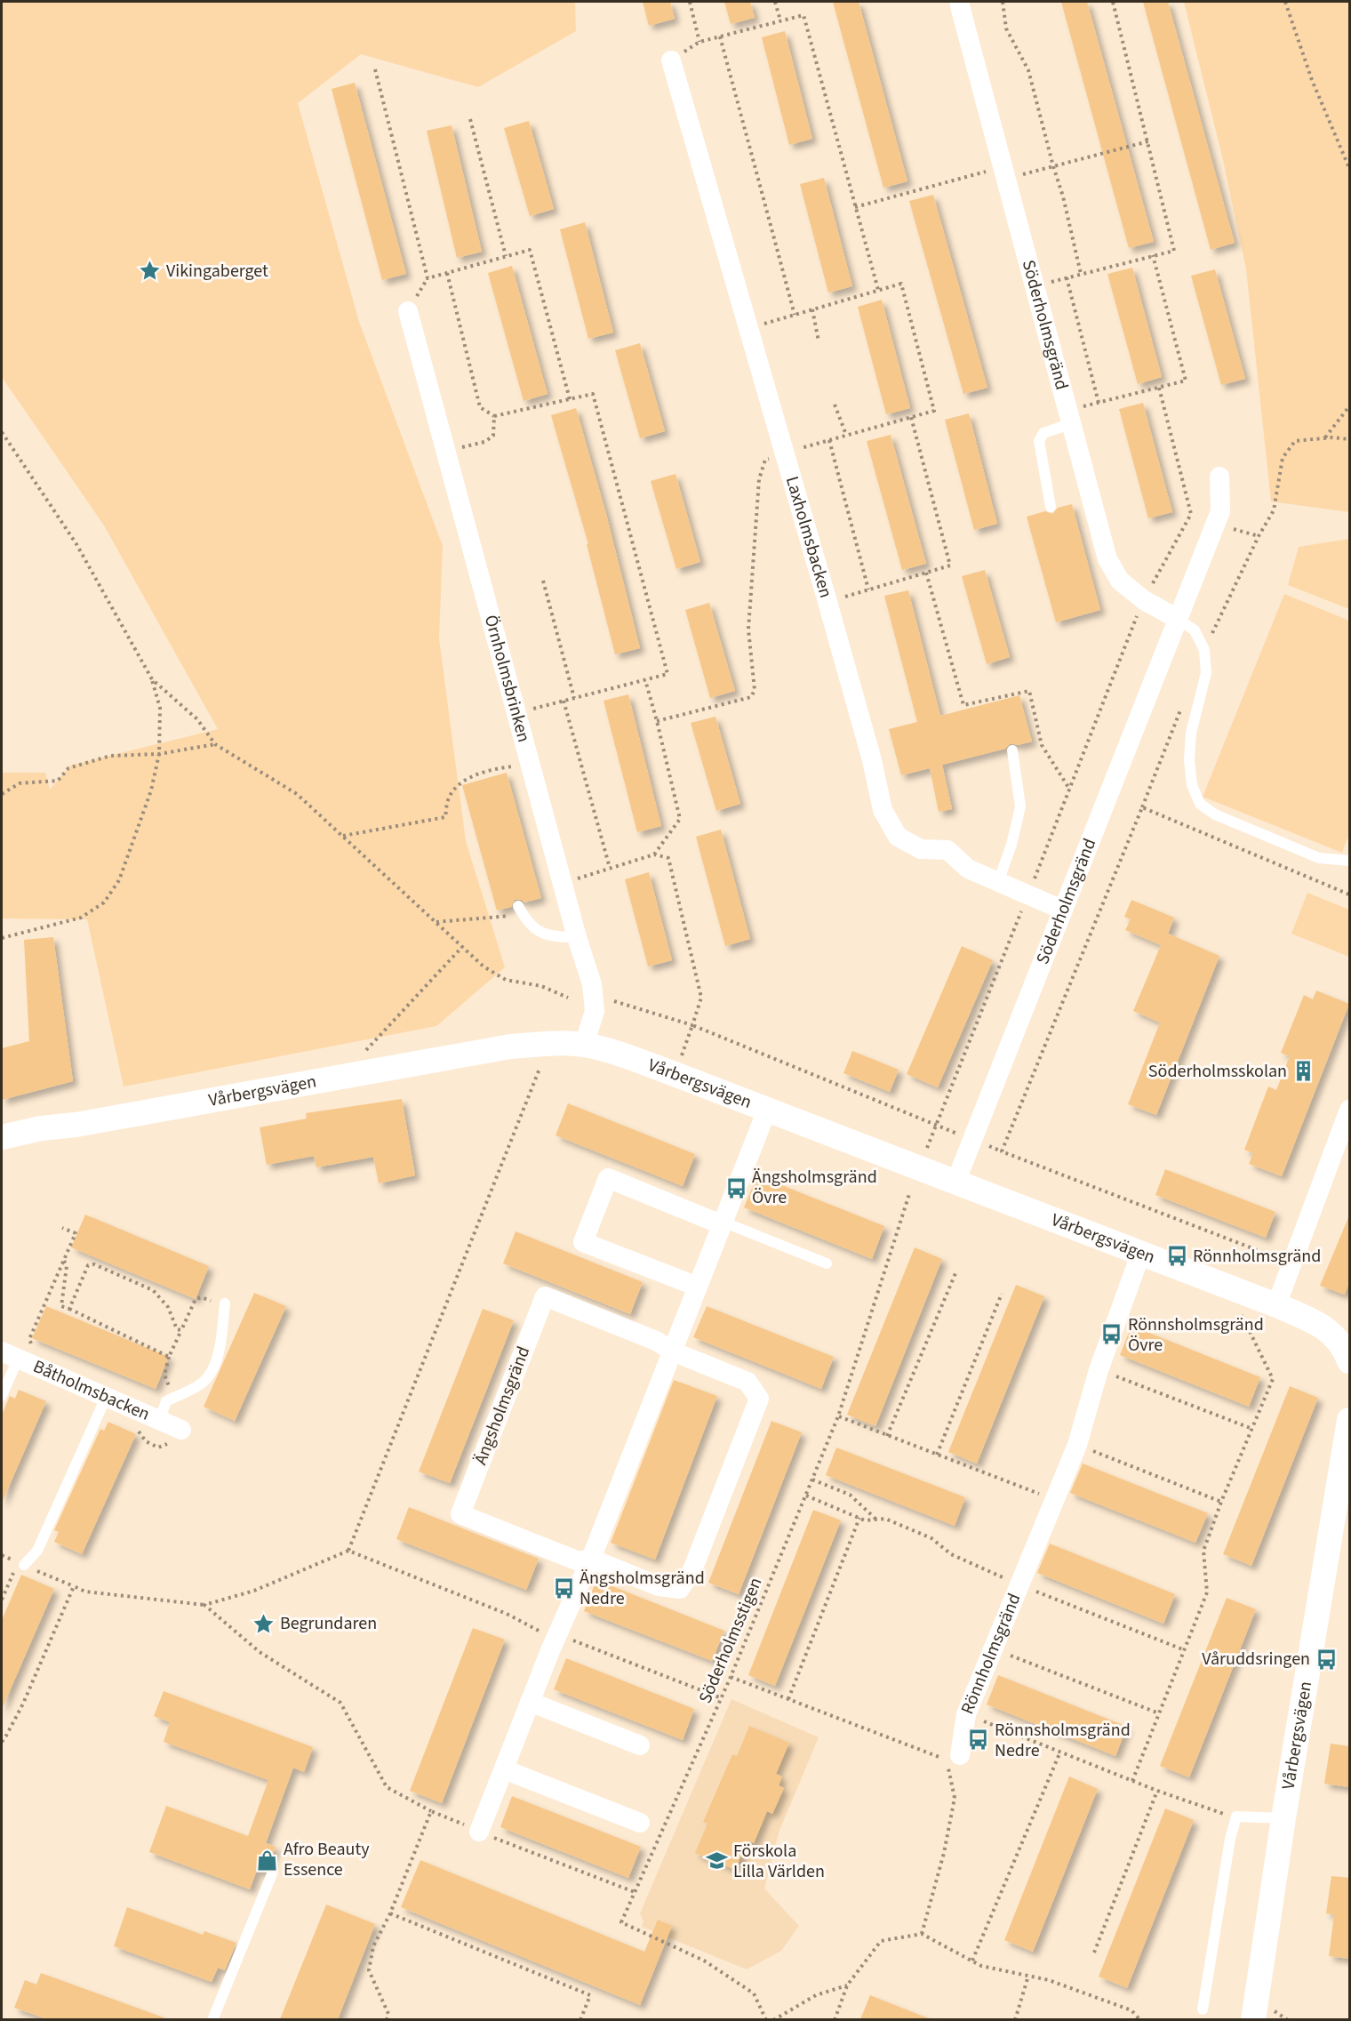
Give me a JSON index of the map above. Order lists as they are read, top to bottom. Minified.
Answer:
{"streets":{"street":["Söderholmsgränd","Laxholmsbacken","Örnholmsbrinken","Vårbergsvägen","Båtholmsbacken","Ängsholmsgränd","Rönnholmsgränd"],"path":["Söderholmsstigen"]},"crossings":[["Söderholmsgränd","Laxholmsbacken"],["Söderholmsgränd","Vårbergsvägen"],["Örnholmsbrinken","Vårbergsvägen"],["Vårbergsvägen","Rönnholmsgränd"]],"places":{"place":["Vikingaberget","Begrundaren"],"building":["Söderholmsskolan"],"bus stop":["Ängsholmsgränd Övre","Rönnholmsgränd","Rönnsholmsgränd Övre","Ängsholmsgränd Nedre","Våruddsringen","Rönnsholmsgränd Nedre"],"shop":["Afro Beauty Essence"],"school or university":["Förskola Lilla Världen"]}}
